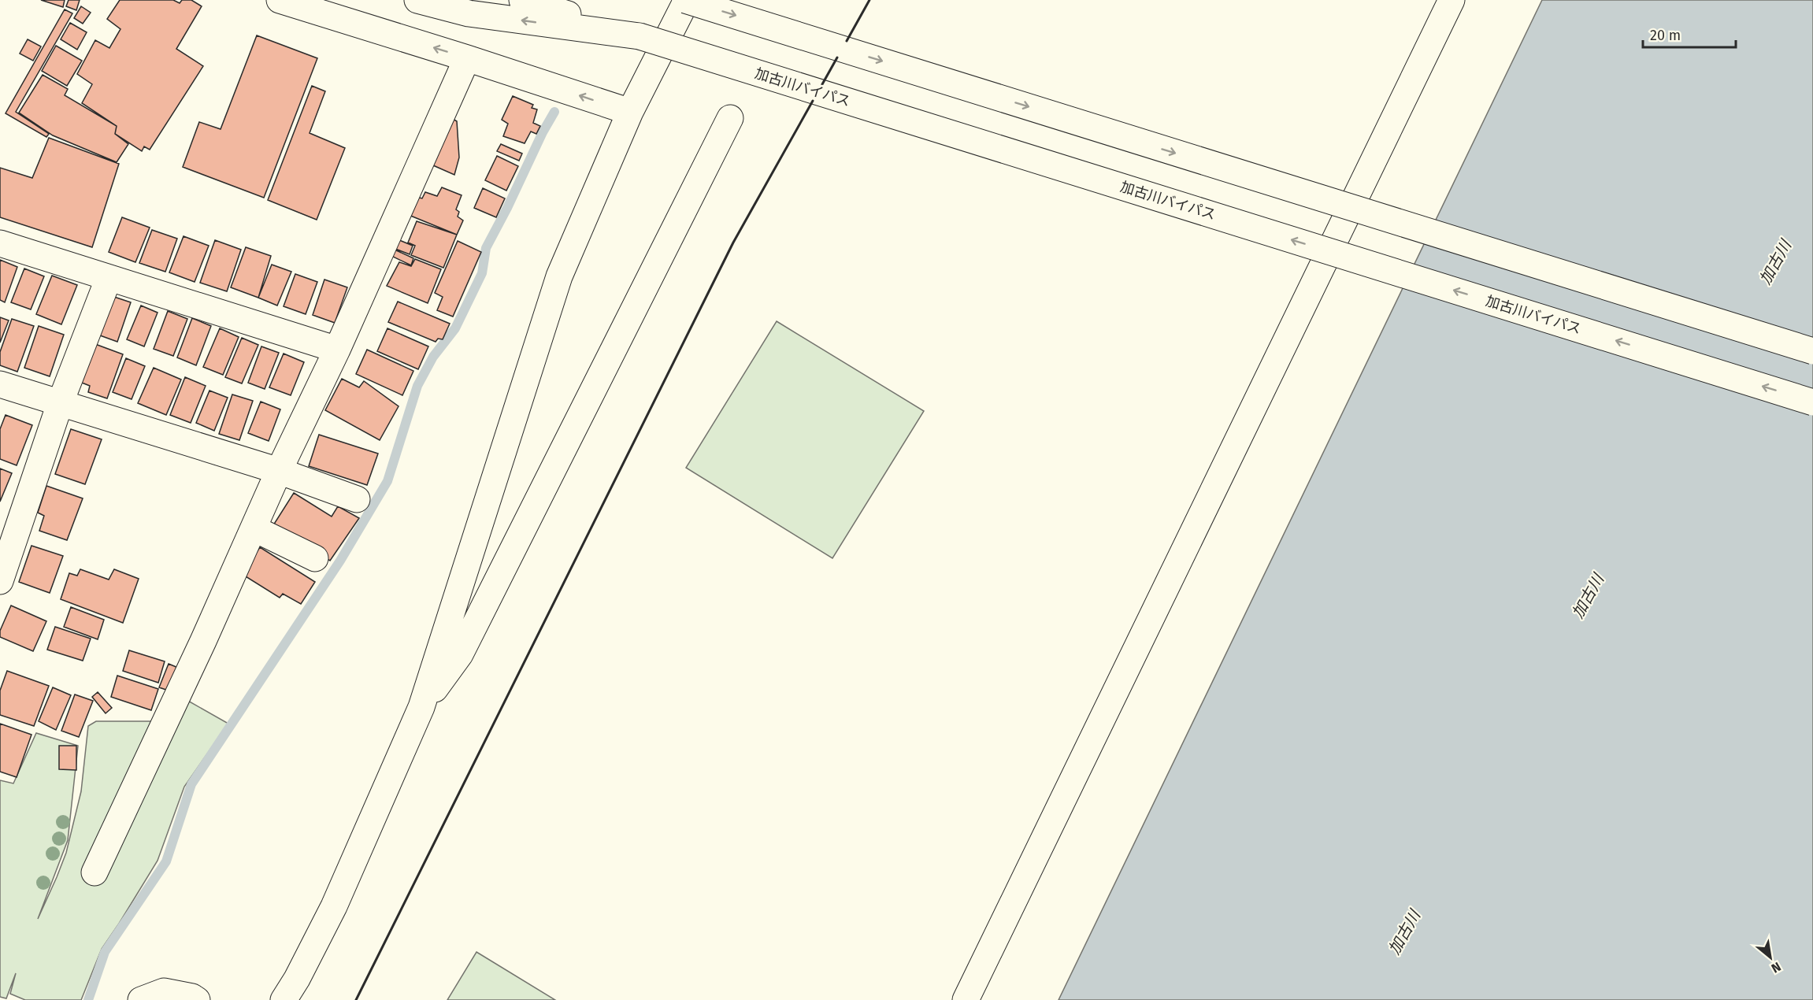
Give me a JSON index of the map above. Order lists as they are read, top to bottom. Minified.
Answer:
{"streets":{"main road":["加古川バイパス"]},"water":["加古川"],"scale_bar":"20 m","north":"bottom right"}
